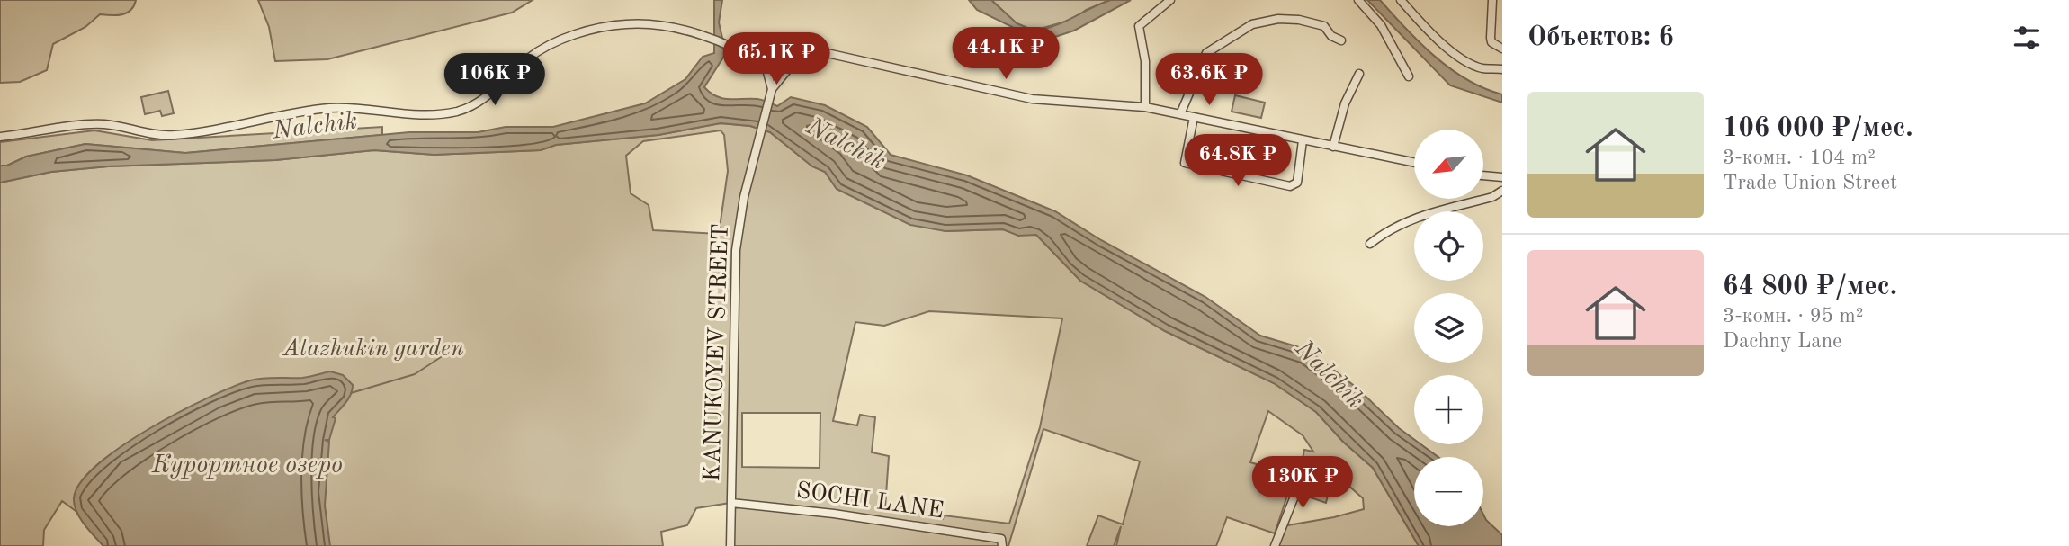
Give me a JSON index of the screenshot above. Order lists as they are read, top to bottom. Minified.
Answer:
{"streets":{"street":["KANUKOYEV STREET","SOCHI LANE"]},"crossings":[["KANUKOYEV STREET","SOCHI LANE"]],"water":["Nalchik","Курортное озеро"],"parks":["Atazhukin garden"],"north":"bottom left","page":{"heading":"Объектов: 6","price":["44.1K ₽","65.1K ₽","106K ₽","63.6K ₽","64.8K ₽","130K ₽"],"list":[{"name":"106 000 ₽/мес.","note":"3-комн. · 104 m² · Trade Union Street"},{"name":"64 800 ₽/мес.","note":"3-комн. · 95 m² · Dachny Lane"}],"map_buttons":["+","−"]}}
